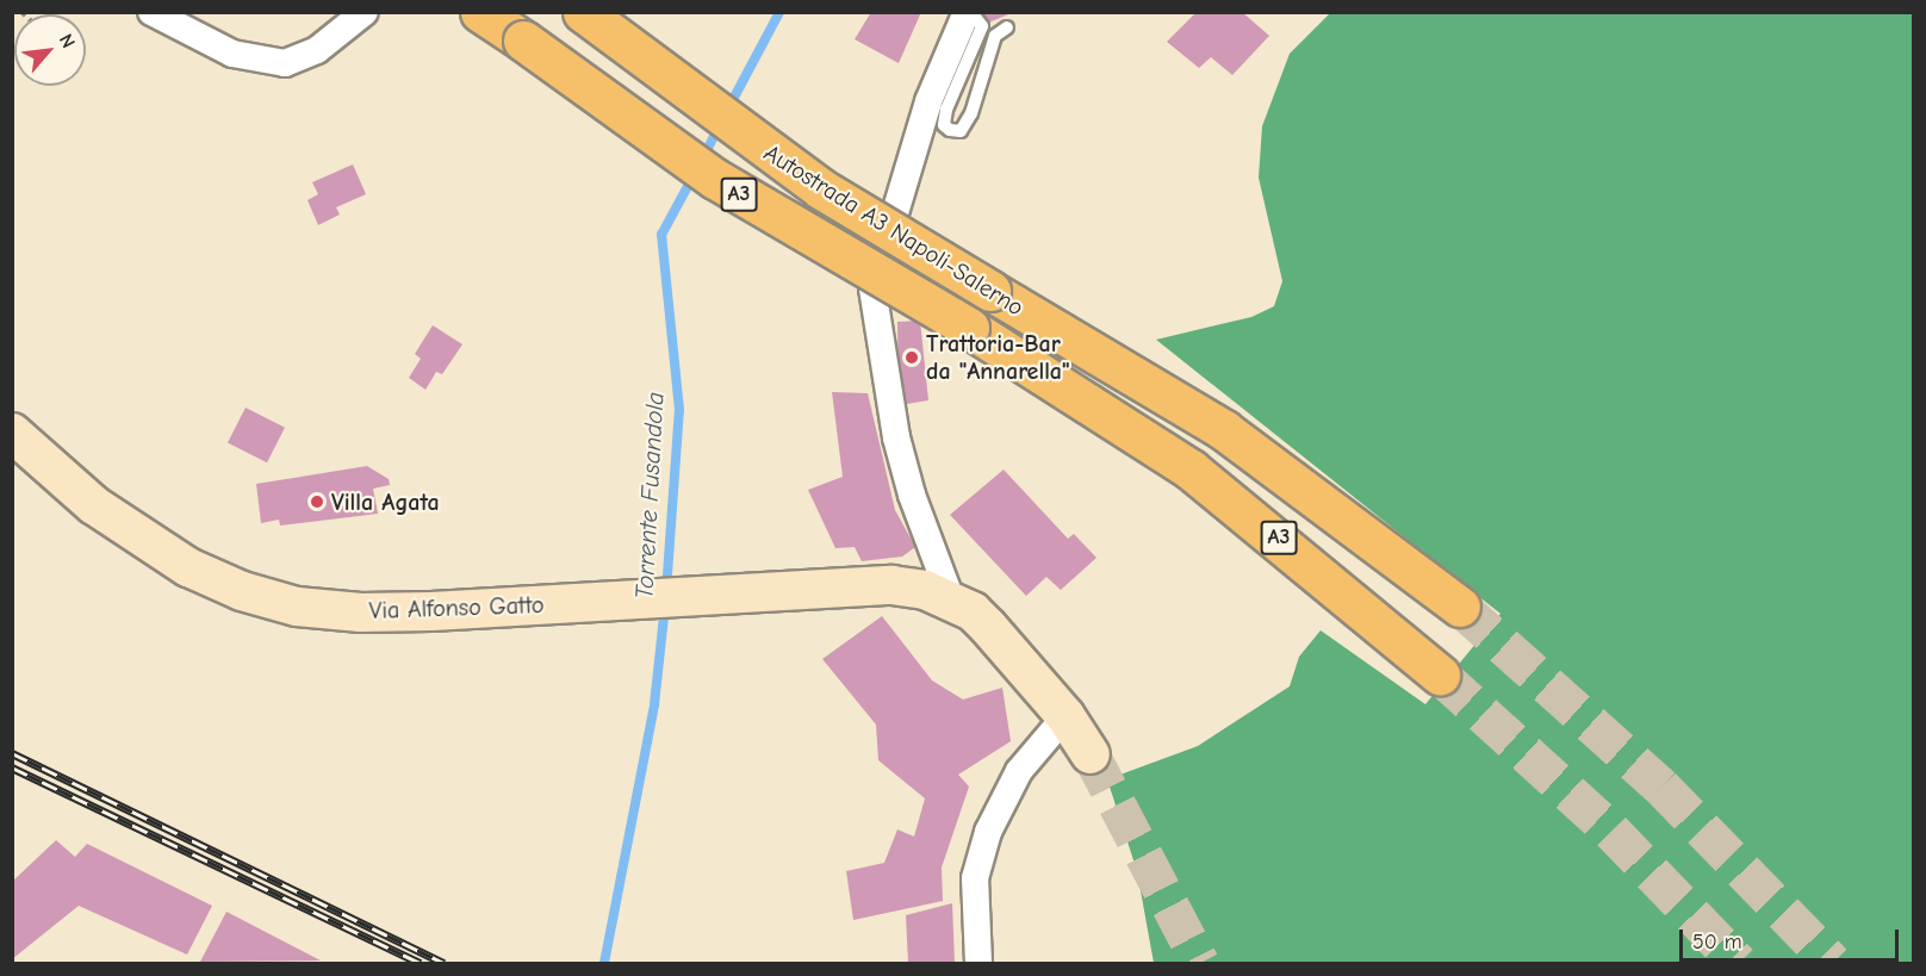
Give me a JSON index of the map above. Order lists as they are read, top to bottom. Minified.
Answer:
{"streets":{"highway":["A3","Autostrada A3 Napoli-Salerno"],"main road":["Via Alfonso Gatto"]},"water":["Torrente Fusandola"],"places":["Trattoria-Bar da \"Annarella\"","Villa Agata"],"scale_bar":"50 m","north":"top right"}
